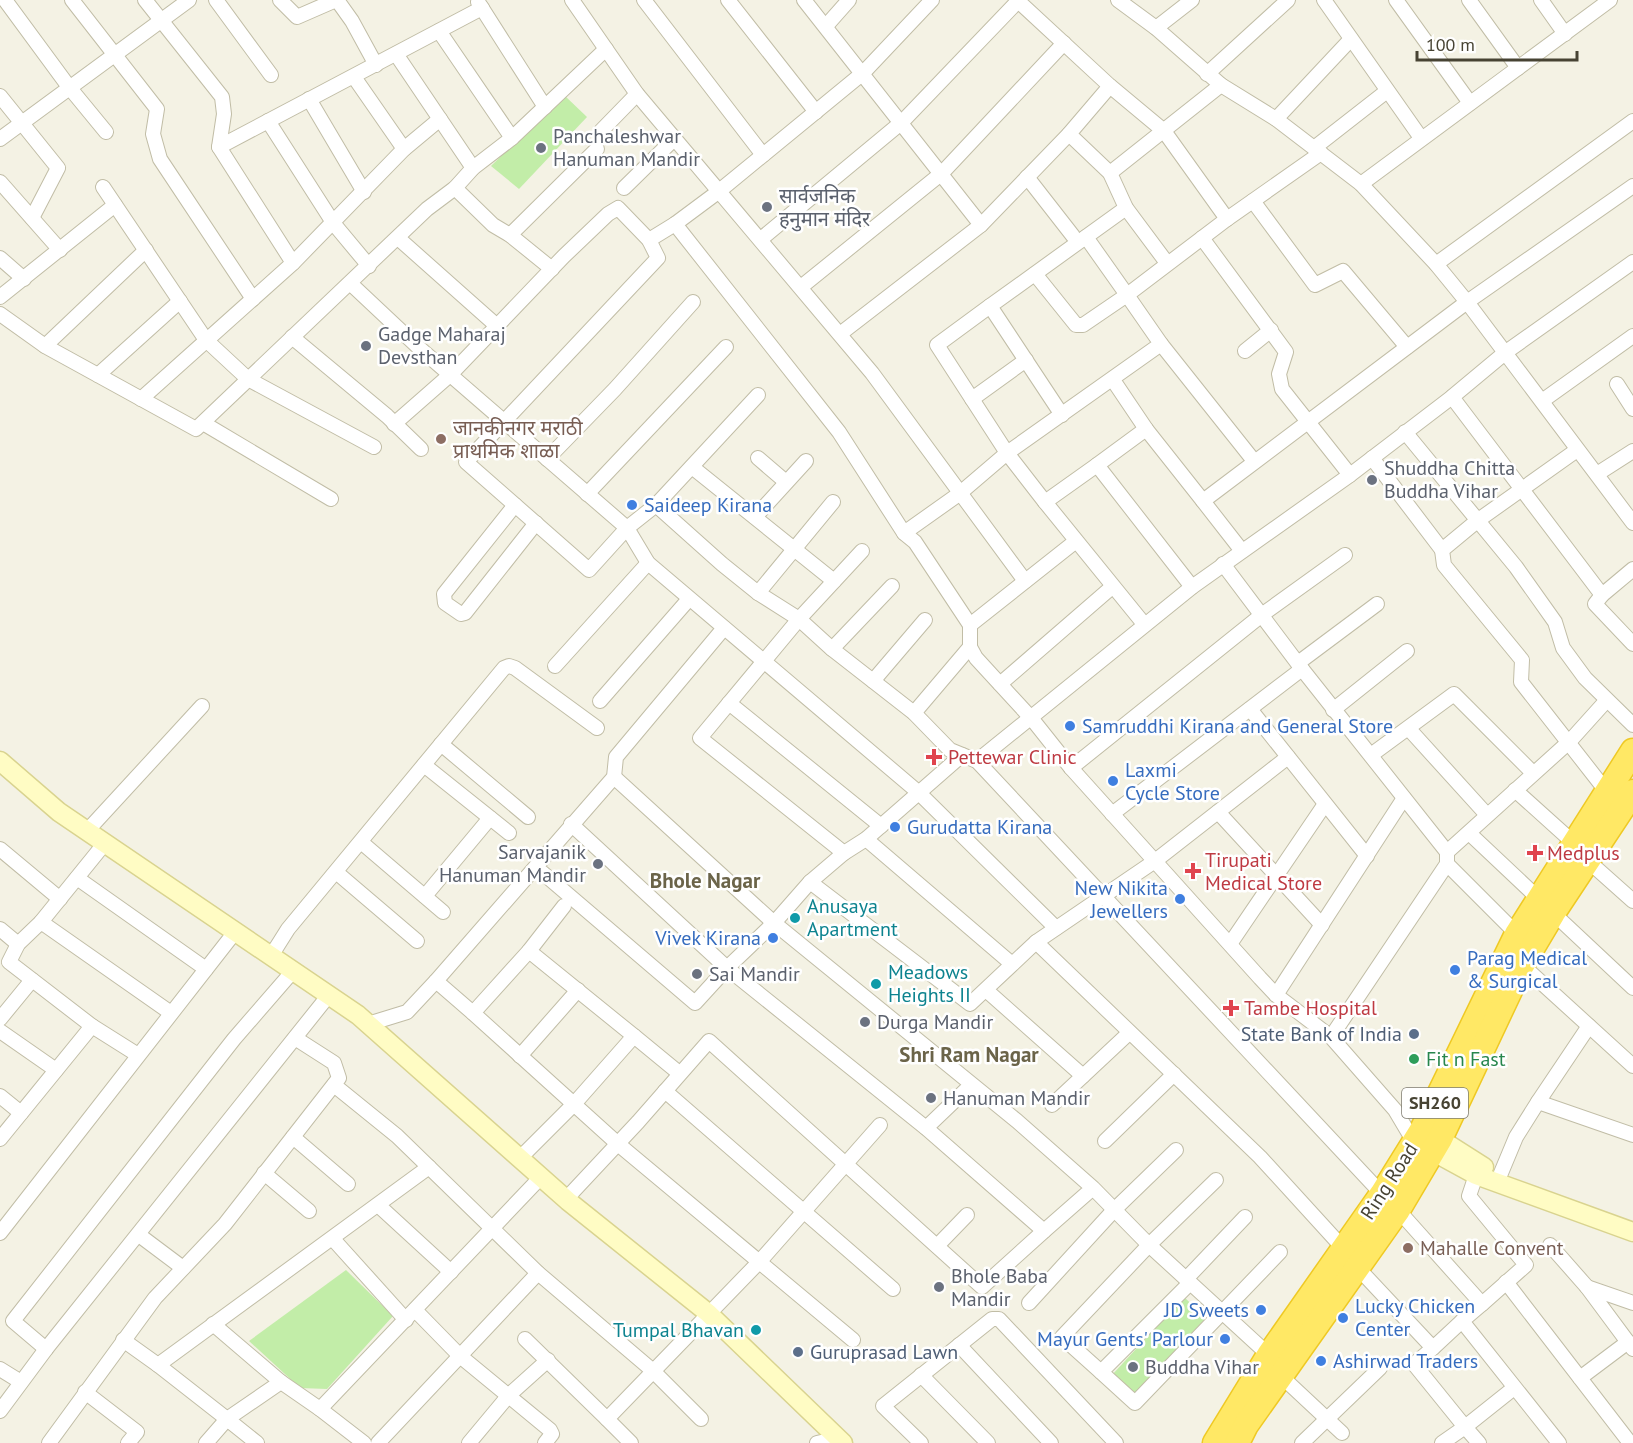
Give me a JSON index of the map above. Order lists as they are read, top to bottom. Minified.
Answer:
{"streets":{"highway":["SH260","Ring Road"]},"districts":["Bhole Nagar","Shri Ram Nagar"],"places":{"other":["Panchaleshwar Hanuman Mandir","सार्वजनिक हनुमान मंदिर","Gadge Maharaj Devsthan","जानकीनगर मराठी प्राथमिक शाळा","Shuddha Chitta Buddha Vihar","Saideep Kirana","Samruddhi Kirana and General Store","Laxmi Cycle Store","Gurudatta Kirana","Sarvajanik Hanuman Mandir","New Nikita Jewellers","Anusaya Apartment","Vivek Kirana","Parag Medical & Surgical","Sai Mandir","Meadows Heights II","Durga Mandir","State Bank of India","Fit n Fast","Hanuman Mandir","Mahalle Convent","Bhole Baba Mandir","JD Sweets","Lucky Chicken Center","Tumpal Bhavan","Mayur Gents' Parlour","Guruprasad Lawn","Ashirwad Traders","Buddha Vihar"],"health":["Pettewar Clinic","Medplus","Tirupati Medical Store","Tambe Hospital"]},"scale_bar":"100 m"}
